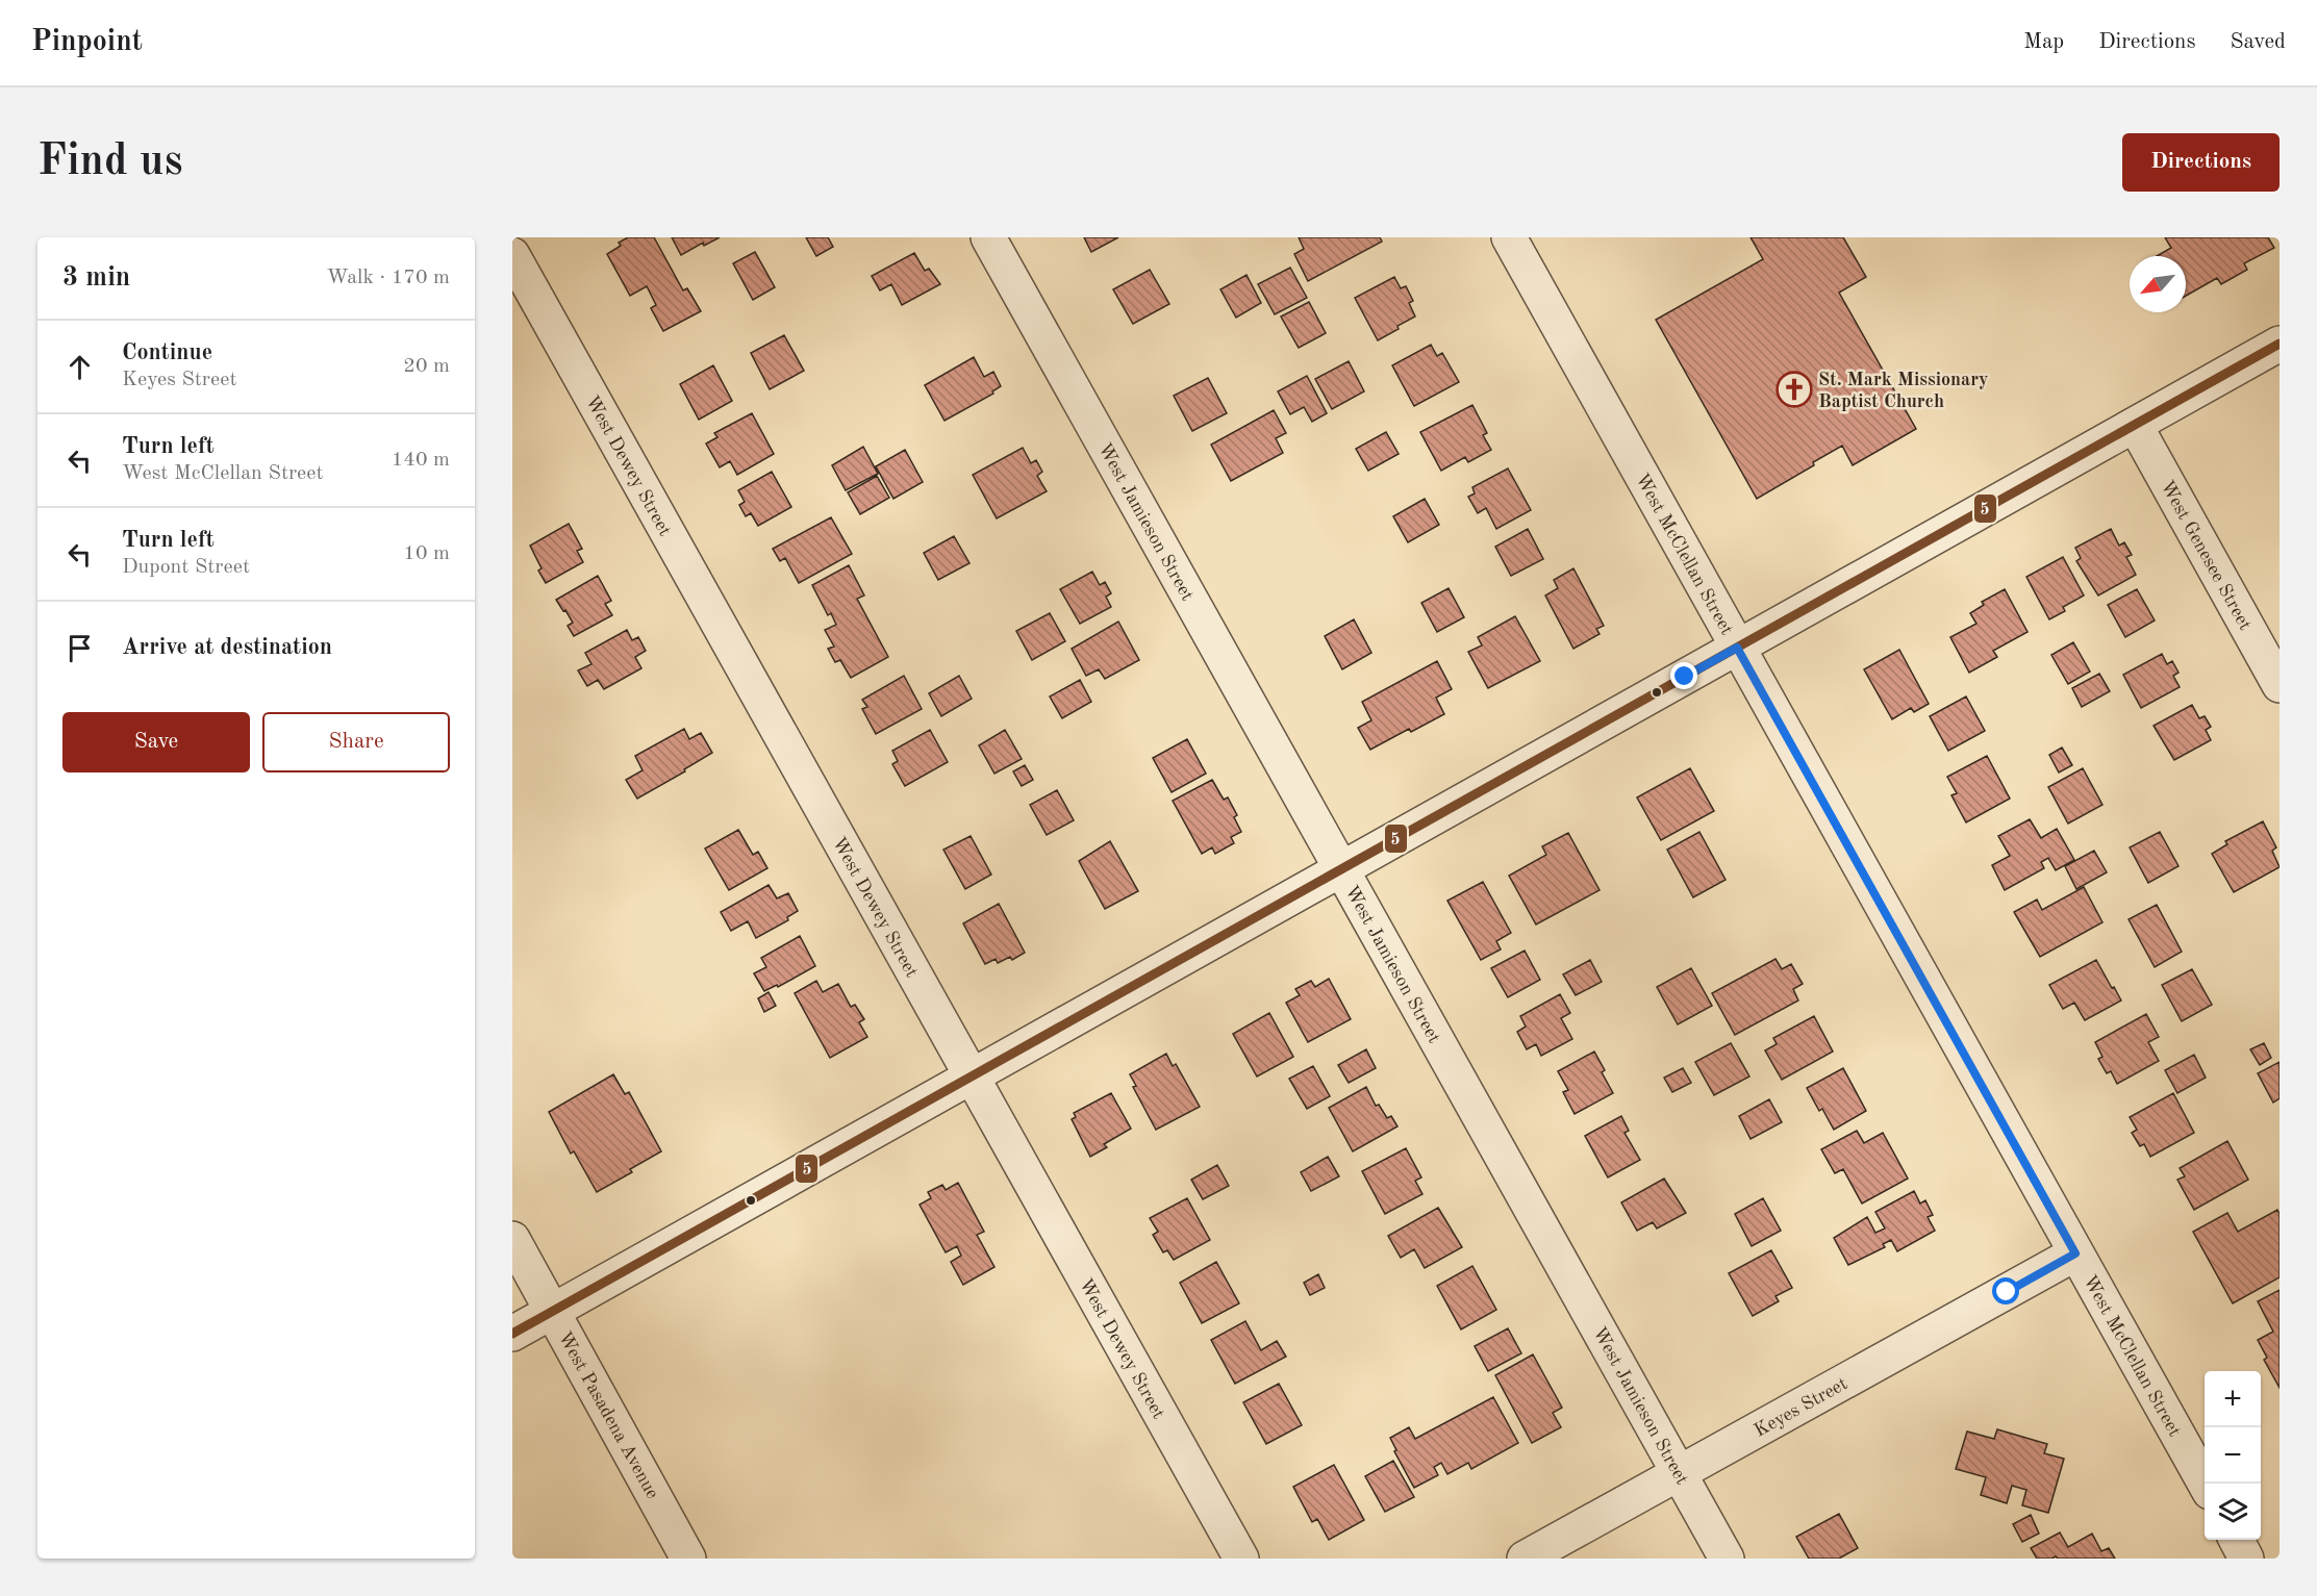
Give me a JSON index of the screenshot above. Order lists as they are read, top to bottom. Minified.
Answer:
{"streets":{"street":["West Dewey Street","West Jamieson Street","West McClellan Street","West Genesee Street","Keyes Street","West Pasadena Avenue"]},"crossings":[["West Jamieson Street","Keyes Street"],["West McClellan Street","Keyes Street"]],"places":{"church":["St. Mark Missionary Baptist Church"]},"lines":["transit line 5"],"north":"bottom left","page":{"header":"Pinpoint","nav":["Map","Directions","Saved"],"buttons":["Directions",["Save","Share"]],"title":"Find us","heading":["3 min","Walk · 170 m"],"list":[["Continue","Keyes Street","20 m"],["Turn left","West McClellan Street","140 m"],["Turn left","Dupont Street","10 m"],"Arrive at destination"],"map_buttons":["+","−"]}}
